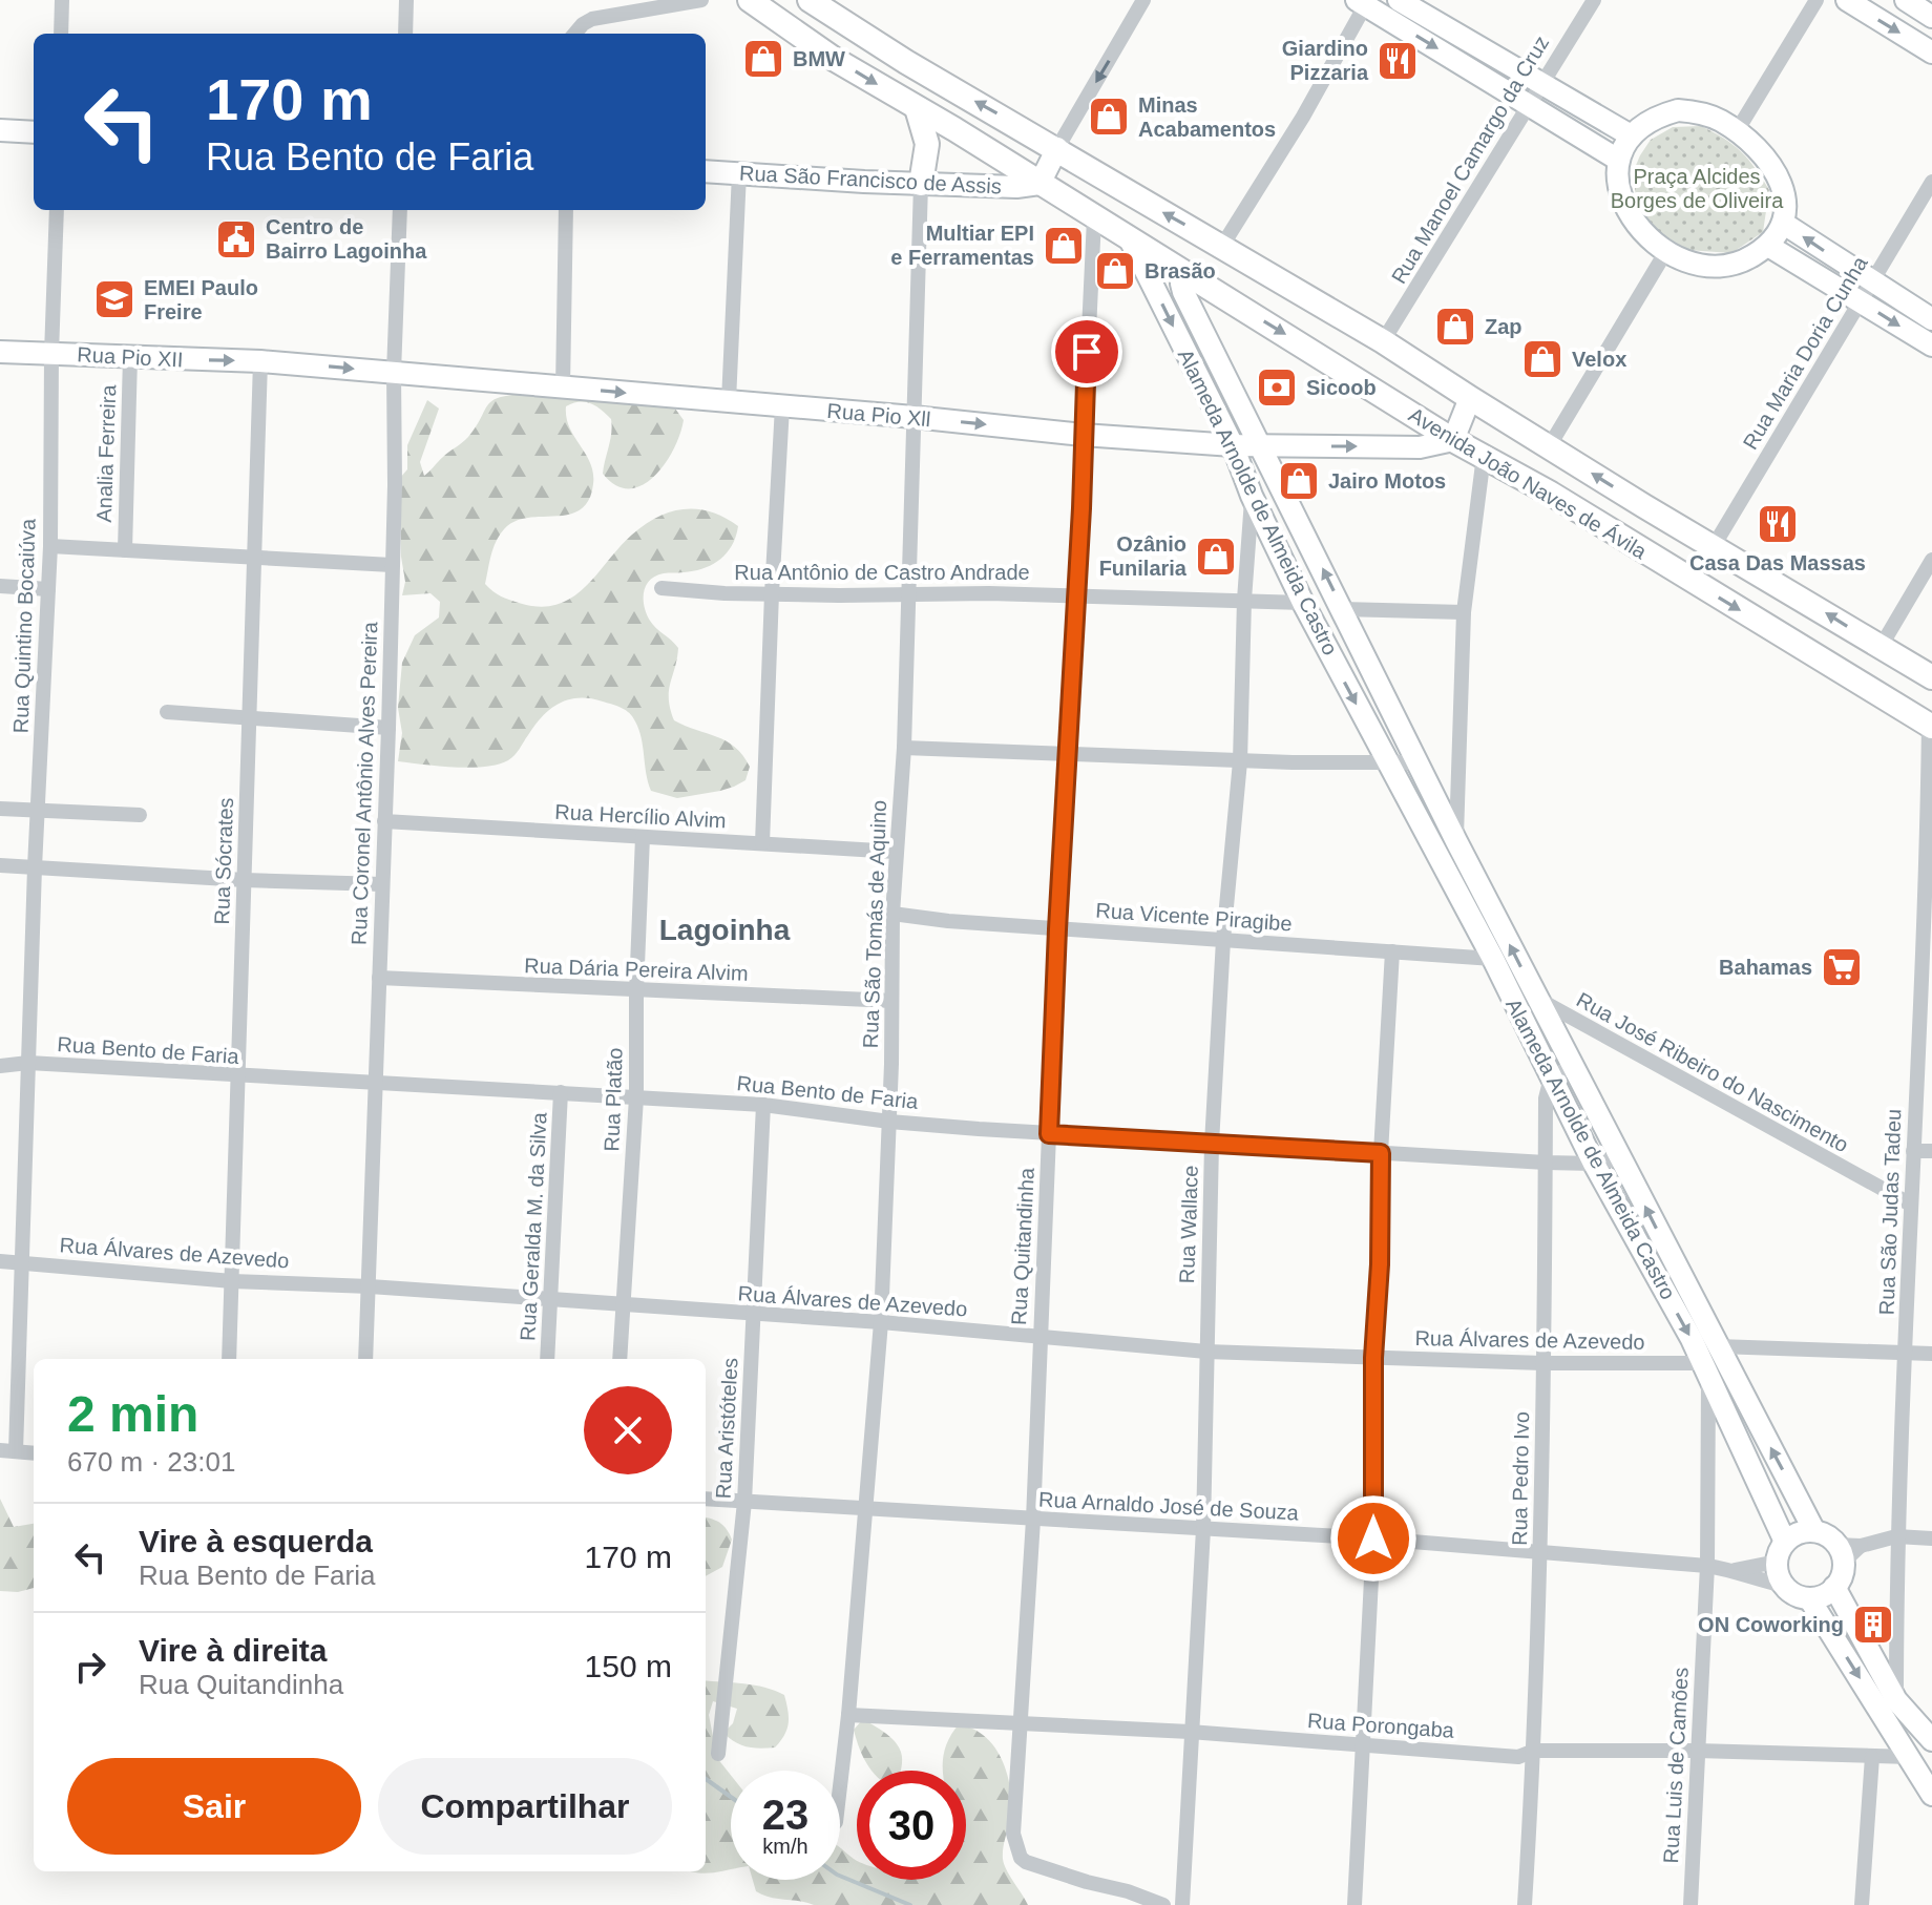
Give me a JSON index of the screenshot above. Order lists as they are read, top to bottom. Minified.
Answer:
{"streets":{"main road":["Rua São Francisco de Assis","Rua Pio XII","Rua Pio Xll","Avenida João Naves de Ávila","Alameda Arnolde de Almeida Castro"],"street":["Rua Manoel Camargo da Cruz","Rua Maria Doria Cunha","Analia Ferreira","Rua Antônio de Castro Andrade","Rua Quintino Bocaiúva","Rua Coronel Antônio Alves Pereira","Rua Hercílio Alvim","Rua Sócrates","Rua Vicente Piragibe","Rua São Tomás de Aquino","Rua Dária Pereira Alvim","Rua Bento de Faria","Rua José Ribeiro do Nascimento","Rua Platão","Rua São Judas Tadeu","Rua Wallace","Rua Geralda M. da Silva","Rua Quitandinha","Rua Álvares de Azevedo","Rua Aristóteles","Rua Pedro Ivo","Rua Arnaldo José de Souza","Rua Porongaba","Rua Luis de Camões"]},"crossings":[["Rua Manoel Camargo da Cruz","Avenida João Naves de Ávila"],["Rua São Francisco de Assis","Avenida João Naves de Ávila"],["Rua São Francisco de Assis","Rua São Tomás de Aquino"],["Rua Maria Doria Cunha","Avenida João Naves de Ávila"],["Rua Pio XII","Rua Pio Xll"],["Rua Pio XII","Analia Ferreira"],["Rua Pio XII","Rua Quintino Bocaiúva"],["Rua Pio XII","Rua Sócrates"],["Rua Pio Xll","Avenida João Naves de Ávila"],["Rua Pio Xll","Alameda Arnolde de Almeida Castro"],["Rua Pio Xll","Rua Coronel Antônio Alves Pereira"],["Rua Pio Xll","Rua Sócrates"],["Rua Pio Xll","Rua São Tomás de Aquino"],["Rua Pio Xll","Rua Quitandinha"],["Avenida João Naves de Ávila","Alameda Arnolde de Almeida Castro"],["Avenida João Naves de Ávila","Rua São Judas Tadeu"],["Avenida João Naves de Ávila","Rua Quitandinha"],["Alameda Arnolde de Almeida Castro","Rua Antônio de Castro Andrade"],["Alameda Arnolde de Almeida Castro","Rua Vicente Piragibe"],["Alameda Arnolde de Almeida Castro","Rua Bento de Faria"],["Alameda Arnolde de Almeida Castro","Rua José Ribeiro do Nascimento"],["Alameda Arnolde de Almeida Castro","Rua Wallace"],["Alameda Arnolde de Almeida Castro","Rua Álvares de Azevedo"],["Alameda Arnolde de Almeida Castro","Rua Pedro Ivo"],["Alameda Arnolde de Almeida Castro","Rua Arnaldo José de Souza"],["Alameda Arnolde de Almeida Castro","Rua Luis de Camões"],["Rua Antônio de Castro Andrade","Rua São Tomás de Aquino"],["Rua Antônio de Castro Andrade","Rua Wallace"],["Rua Antônio de Castro Andrade","Rua Quitandinha"],["Rua Quintino Bocaiúva","Rua Bento de Faria"],["Rua Quintino Bocaiúva","Rua Álvares de Azevedo"],["Rua Coronel Antônio Alves Pereira","Rua Hercílio Alvim"],["Rua Coronel Antônio Alves Pereira","Rua Dária Pereira Alvim"],["Rua Coronel Antônio Alves Pereira","Rua Bento de Faria"],["Rua Coronel Antônio Alves Pereira","Rua Álvares de Azevedo"],["Rua Hercílio Alvim","Rua São Tomás de Aquino"],["Rua Hercílio Alvim","Rua Platão"],["Rua Sócrates","Rua Bento de Faria"],["Rua Sócrates","Rua Álvares de Azevedo"],["Rua Vicente Piragibe","Rua São Tomás de Aquino"],["Rua Vicente Piragibe","Rua Wallace"],["Rua Vicente Piragibe","Rua Quitandinha"],["Rua São Tomás de Aquino","Rua Dária Pereira Alvim"],["Rua São Tomás de Aquino","Rua Bento de Faria"],["Rua São Tomás de Aquino","Rua Álvares de Azevedo"],["Rua São Tomás de Aquino","Rua Arnaldo José de Souza"],["Rua São Tomás de Aquino","Rua Porongaba"],["Rua Dária Pereira Alvim","Rua Platão"],["Rua Bento de Faria","Rua Platão"],["Rua Bento de Faria","Rua Wallace"],["Rua Bento de Faria","Rua Geralda M. da Silva"],["Rua Bento de Faria","Rua Quitandinha"],["Rua Bento de Faria","Rua Aristóteles"],["Rua Bento de Faria","Rua Pedro Ivo"],["Rua José Ribeiro do Nascimento","Rua São Judas Tadeu"],["Rua Platão","Rua Álvares de Azevedo"],["Rua Wallace","Rua Álvares de Azevedo"],["Rua Wallace","Rua Arnaldo José de Souza"],["Rua Wallace","Rua Porongaba"],["Rua Geralda M. da Silva","Rua Álvares de Azevedo"],["Rua Quitandinha","Rua Álvares de Azevedo"],["Rua Quitandinha","Rua Arnaldo José de Souza"],["Rua Quitandinha","Rua Porongaba"],["Rua Álvares de Azevedo","Rua Aristóteles"],["Rua Álvares de Azevedo","Rua Pedro Ivo"],["Rua Álvares de Azevedo","Rua Luis de Camões"],["Rua Aristóteles","Rua Arnaldo José de Souza"],["Rua Pedro Ivo","Rua Arnaldo José de Souza"],["Rua Pedro Ivo","Rua Porongaba"],["Rua Arnaldo José de Souza","Rua Luis de Camões"],["Rua Porongaba","Rua Luis de Camões"]],"one_way":["Rua Pio XII","Rua Pio Xll"],"districts":["Lagoinha"],"parks":["Praça Alcides Borges de Oliveira"],"places":{"shop":["BMW","Minas Acabamentos","Multiar EPI e Ferramentas","Brasão","Zap","Velox","Jairo Motos","Ozânio Funilaria"],"restaurant":["Giardino Pizzaria","Casa Das Massas"],"public building":["Centro de Bairro Lagoinha"],"school or university":["EMEI Paulo Freire"],"bank":["Sicoob"],"supermarket":["Bahamas"],"building":["ON Coworking"]},"page":{"turn":["170 m","Rua Bento de Faria"],"heading":["2 min","670 m · 23:01"],"list":[{"name":"Vire à esquerda","note":"Rua Bento de Faria","value":"170 m"},{"name":"Vire à direita","note":"Rua Quitandinha","value":"150 m"}],"buttons":["Sair","Compartilhar"],"speed":"23 km/h","limit":"30"}}
